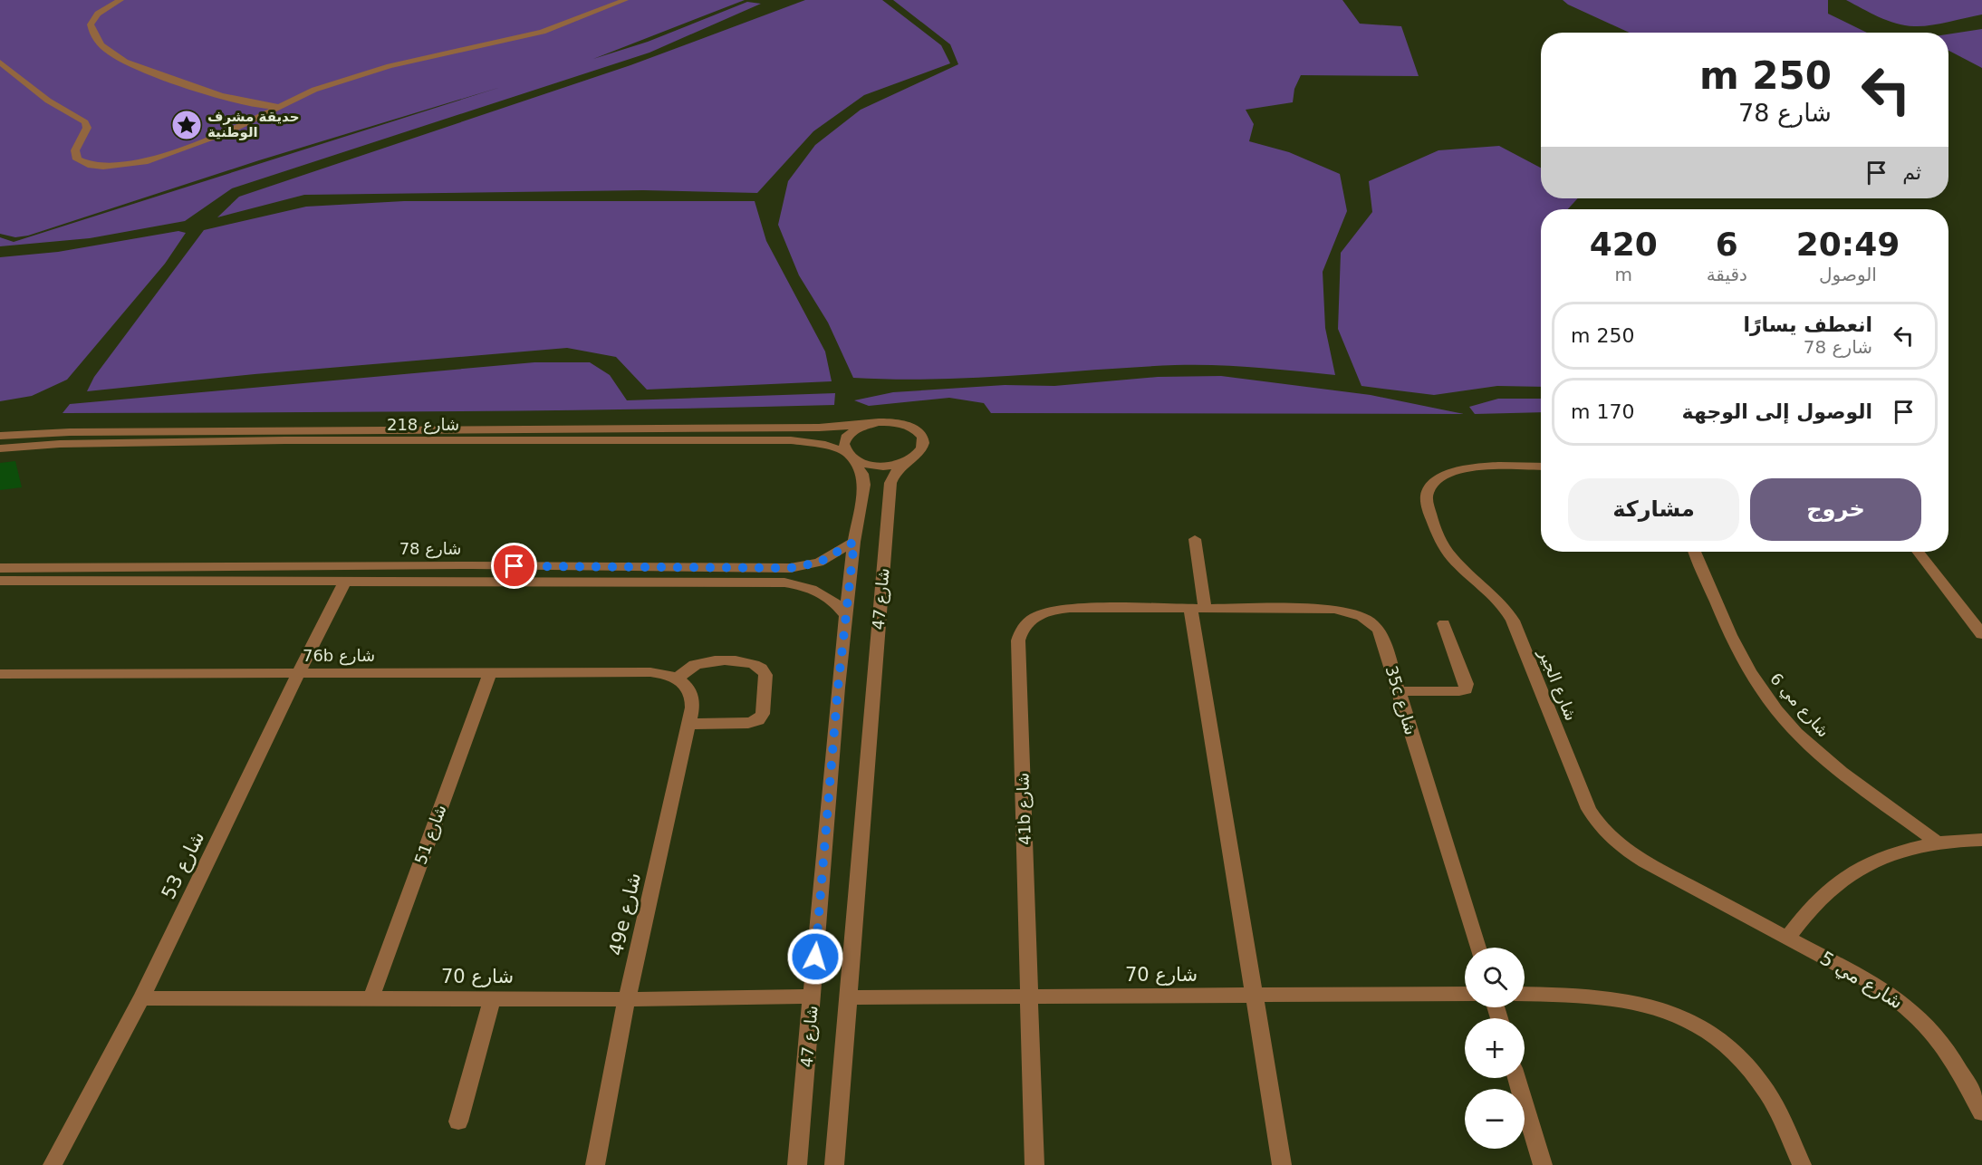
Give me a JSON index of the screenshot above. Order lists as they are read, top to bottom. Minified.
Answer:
{"streets":{"street":["شارع 218","شارع 78","شارع 47","76b شارع","شارع الجير","35c شارع","شارع مي 6","41b شارع","شارع 51","شارع 53","49e شارع","شارع 70","شارع مي 5"]},"crossings":[["شارع 218","شارع 47"],["شارع 78","شارع 47"],["شارع 78","شارع 53"],["شارع 47","شارع 70"],["76b شارع","شارع 51"],["76b شارع","شارع 53"],["76b شارع","49e شارع"],["شارع الجير","شارع مي 5"],["35c شارع","41b شارع"],["41b شارع","شارع 70"],["شارع 51","شارع 70"],["شارع 53","شارع 70"],["49e شارع","شارع 70"]],"places":{"place":["حديقة مشرف الوطنية"]},"page":{"turn":["250 m","شارع 78"],"then":"ثم","eta":["20:49","الوصول","6","دقيقة","420","m"],"list":[{"name":"انعطف يسارًا","note":"شارع 78","value":"250 m"},{"name":"الوصول إلى الوجهة","value":"170 m"}],"buttons":["خروج","مشاركة"],"map_buttons":["+","−"]}}
